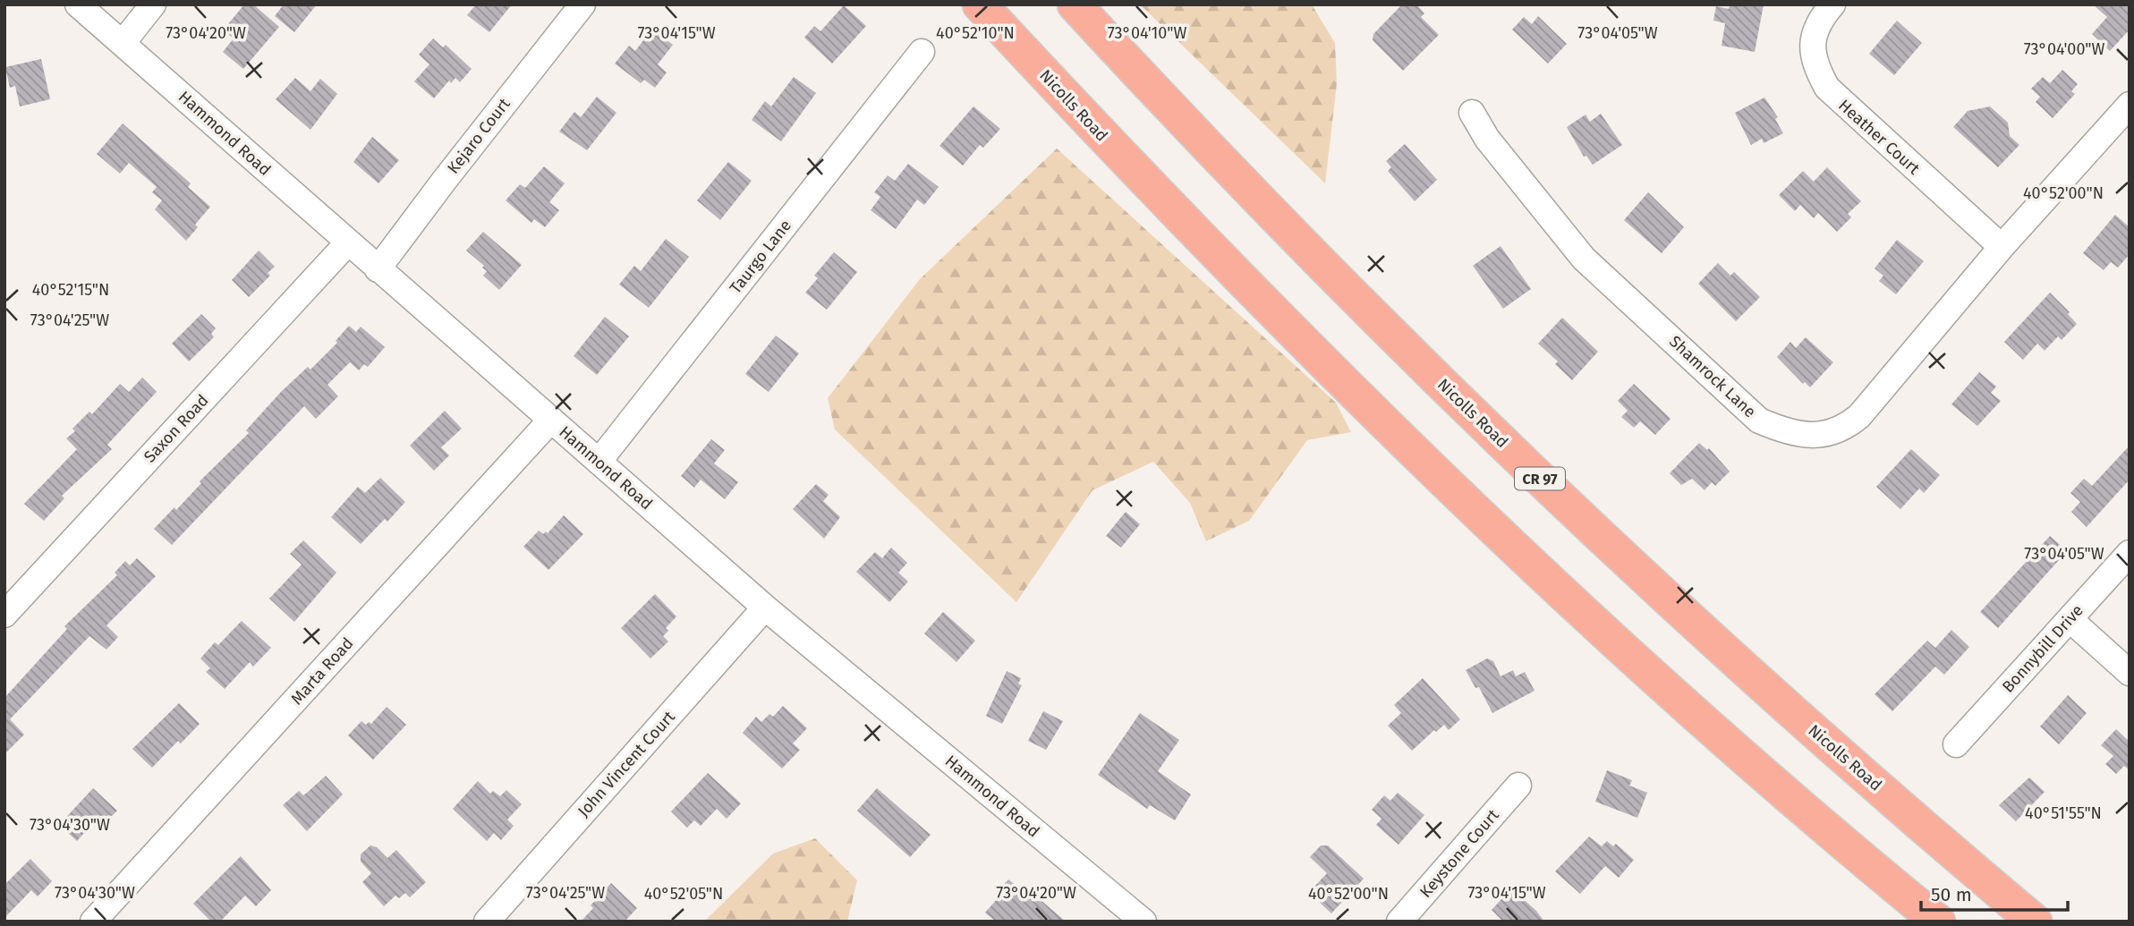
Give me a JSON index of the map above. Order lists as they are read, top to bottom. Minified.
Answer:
{"streets":{"highway":["Nicolls Road","CR 97"],"street":["Hammond Road","Kejaro Court","Heather Court","Taurgo Lane","Shamrock Lane","Saxon Road","Bonnybill Drive","Marta Road","John Vincent Court","Keystone Court"]},"crossings":[["Hammond Road","Kejaro Court"],["Hammond Road","Taurgo Lane"],["Hammond Road","Saxon Road"],["Hammond Road","Marta Road"],["Hammond Road","John Vincent Court"],["Heather Court","Shamrock Lane"]],"scale_bar":"50 m","coordinates":["40°52'10\"N","73°04'15\"W","73°04'05\"W","73°04'20\"W","73°04'10\"W","73°04'00\"W","40°52'00\"N","40°52'15\"N","73°04'25\"W","40°51'55\"N","73°04'30\"W","40°52'05\"N"]}
